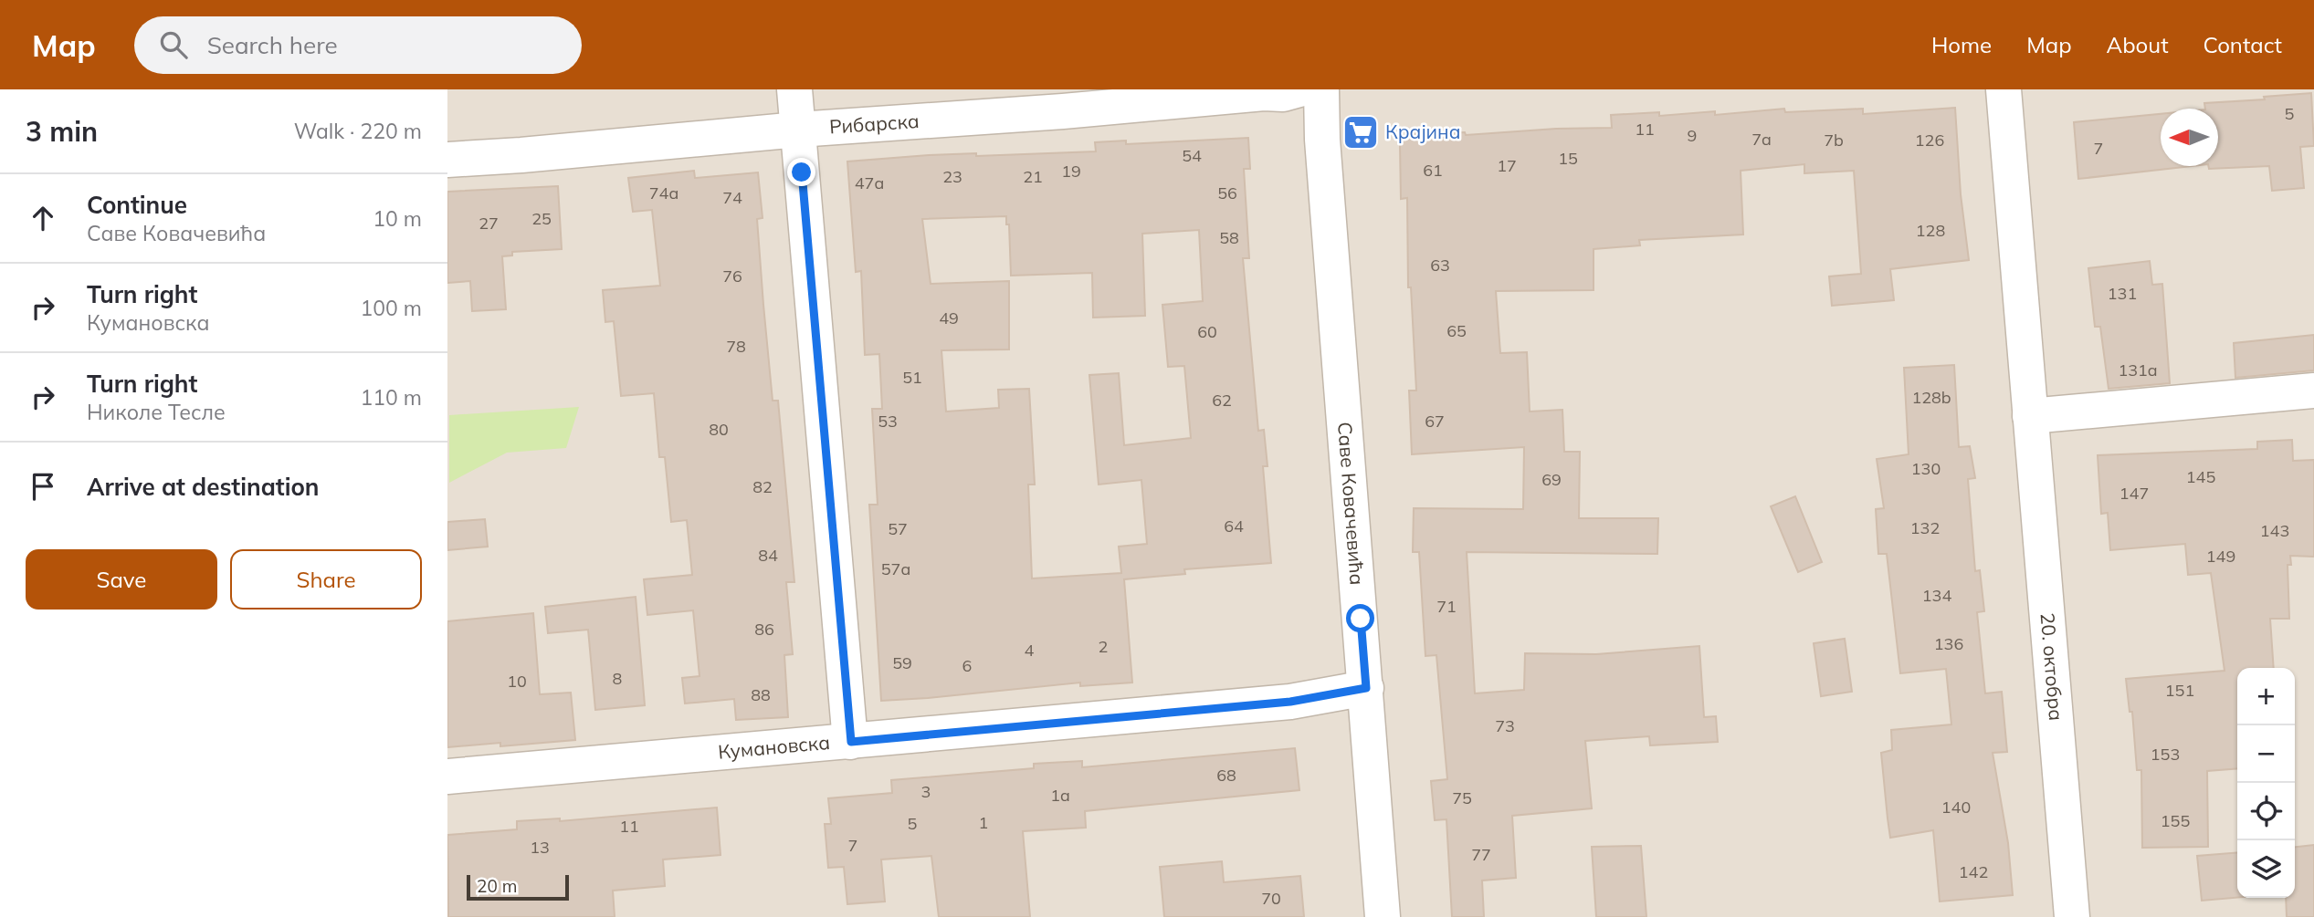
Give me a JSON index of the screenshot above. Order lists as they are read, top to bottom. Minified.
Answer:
{"streets":{"street":["Рибарска","Саве Ковачевића","20. октобра","Кумановска"]},"crossings":[["Саве Ковачевића","Кумановска"]],"places":{"supermarket":["Крајина"]},"house_numbers":["5","11","9","7a","7b","126","7","54","15","17","61","19","23","21","47a","74a","56","74","25","27","128","58","63","76","131","49","65","60","78","131a","51","128b","62","53","67","80","130","145","69","82","147","64","132","57","143","84","149","57a","134","71","86","136","2","4","59","6","8","10","151","88","73","153","68","3","1a","75","140","155","1","5","11","7","13","77","142","70"],"scale_bar":"20 m","north":"left","page":{"header":"Map","search":"Search here","nav":["Home","Map","About","Contact"],"heading":["3 min","Walk · 220 m"],"list":[["Continue","Саве Ковачевића","10 m"],["Turn right","Кумановска","100 m"],["Turn right","Николе Тесле","110 m"],"Arrive at destination"],"buttons":["Save","Share"],"map_buttons":["+","−"],"scale":"20 m"}}
